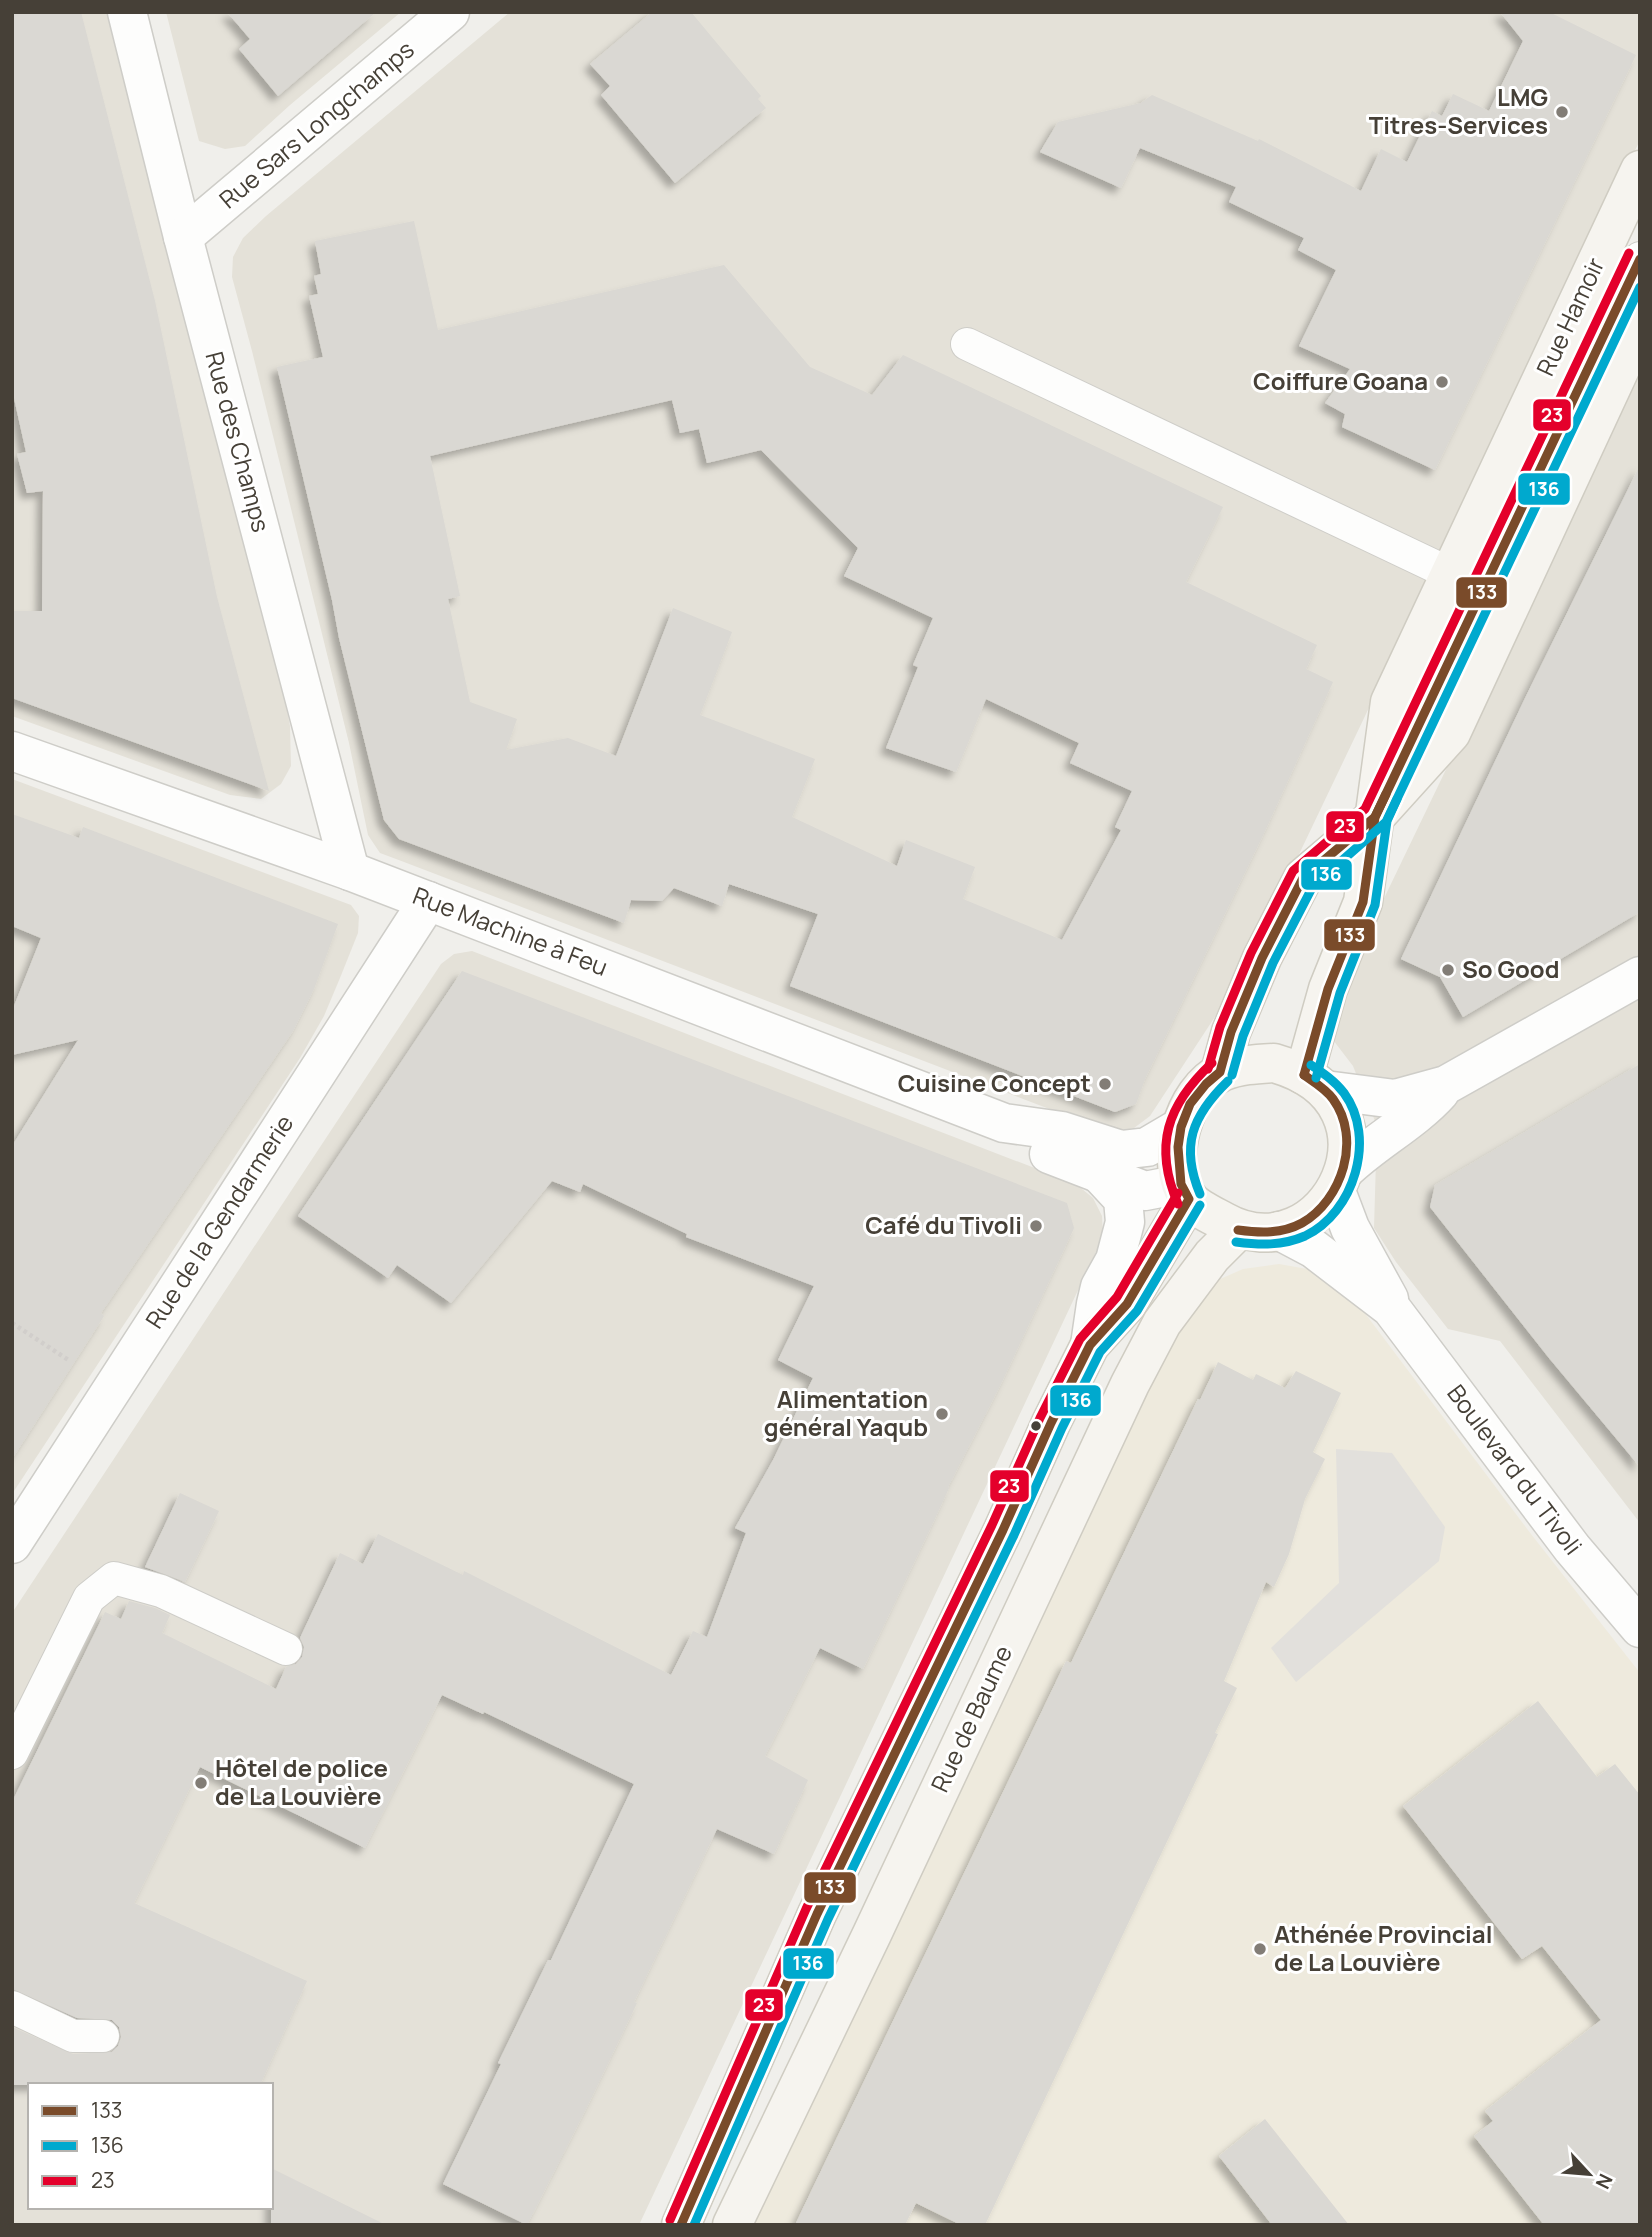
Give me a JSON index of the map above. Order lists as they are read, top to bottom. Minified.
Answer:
{"streets":{"main road":["Rue Hamoir","Rue de Baume"],"street":["Rue Sars Longchamps","Rue des Champs","Rue Machine à Feu","Rue de la Gendarmerie","Boulevard du Tivoli"]},"crossings":[["Rue Sars Longchamps","Rue des Champs"],["Rue Hamoir","Rue Machine à Feu"],["Rue Hamoir","Boulevard du Tivoli"],["Rue Hamoir","Rue de Baume"],["Rue des Champs","Rue Machine à Feu"],["Rue Machine à Feu","Rue de la Gendarmerie"],["Rue Machine à Feu","Boulevard du Tivoli"],["Rue Machine à Feu","Rue de Baume"],["Boulevard du Tivoli","Rue de Baume"]],"places":["LMG Titres-Services","Coiffure Goana","So Good","Cuisine Concept","Café du Tivoli","Alimentation général Yaqub","Hôtel de police de La Louvière","Athénée Provincial de La Louvière"],"lines":["transit line 23","transit line 133","transit line 136"],"legend":["133","136","23"],"north":"bottom right"}
